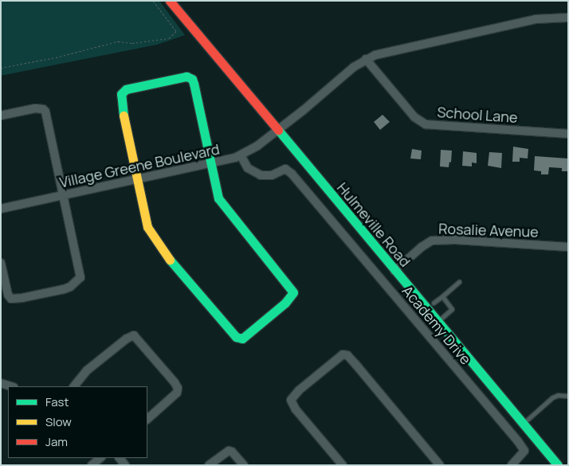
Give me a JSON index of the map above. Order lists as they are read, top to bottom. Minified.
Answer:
{"streets":{"street":["School Lane","Village Greene Boulevard","Hulmeville Road","Rosalie Avenue","Academy Drive"]},"crossings":[["School Lane","Village Greene Boulevard"],["Village Greene Boulevard","Hulmeville Road"],["Village Greene Boulevard","Academy Drive"],["Hulmeville Road","Rosalie Avenue"]],"legend":["Fast","Slow","Jam"]}
